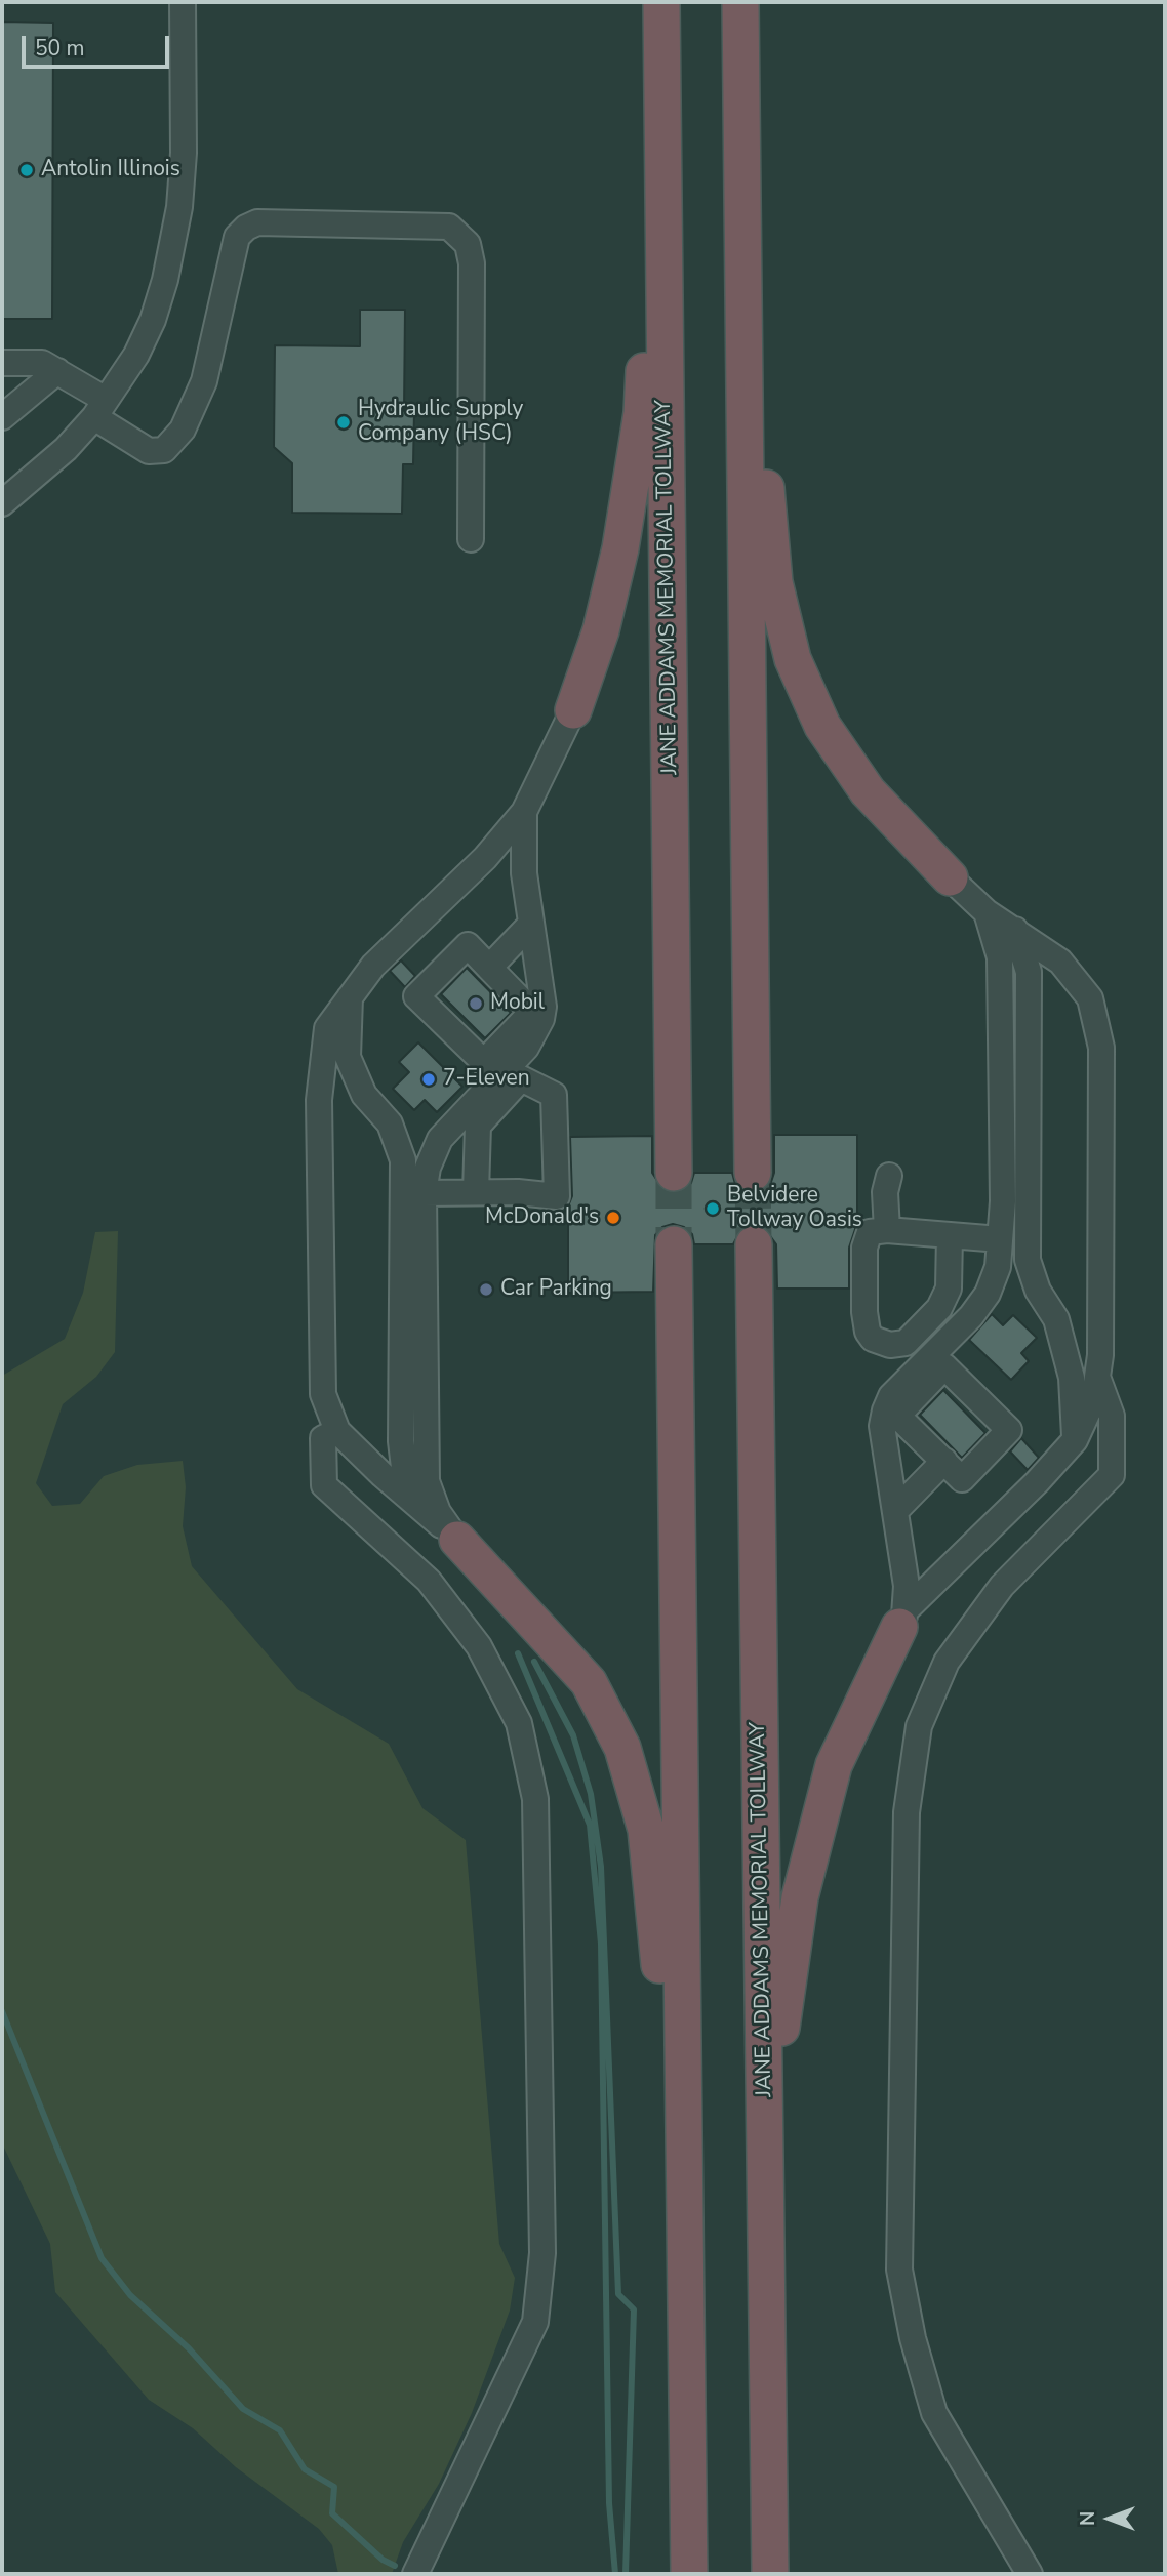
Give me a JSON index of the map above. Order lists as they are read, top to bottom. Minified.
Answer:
{"streets":{"highway":["JANE ADDAMS MEMORIAL TOLLWAY"]},"places":["Antolin Illinois","Hydraulic Supply Company (HSC)","Mobil","7-Eleven","Belvidere Tollway Oasis","McDonald's","Car Parking"],"scale_bar":"50 m","north":"left"}
